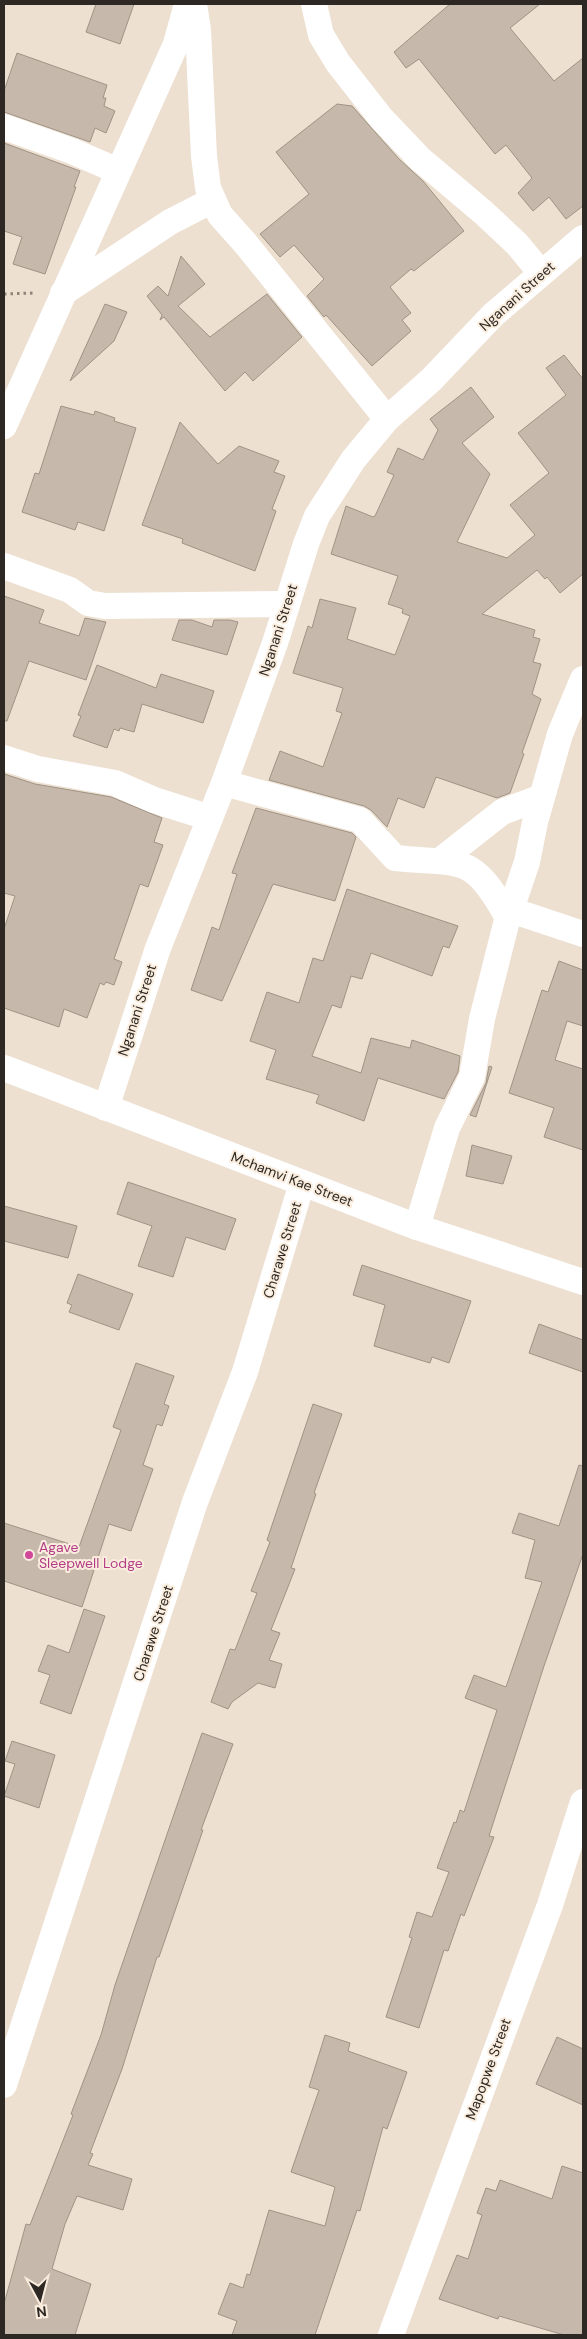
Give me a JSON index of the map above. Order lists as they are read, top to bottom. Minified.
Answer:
{"streets":{"street":["Nganani Street","Mchamvi Kae Street","Charawe Street","Mapopwe Street"]},"crossings":[["Nganani Street","Mchamvi Kae Street"],["Mchamvi Kae Street","Charawe Street"]],"places":["Agave Sleepwell Lodge"],"north":"bottom"}
